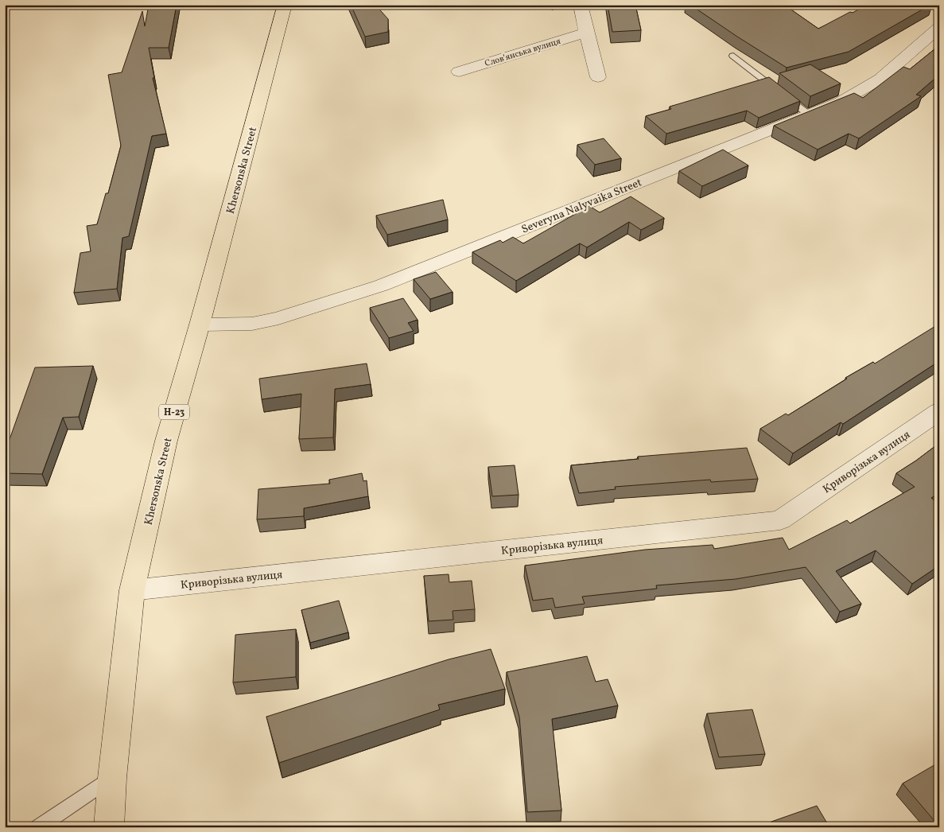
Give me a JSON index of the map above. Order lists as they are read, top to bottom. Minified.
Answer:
{"streets":{"main road":["Khersonska Street","Н-23"],"street":["Словʼянська вулиця","Severyna Nalyvaika Street","Криворізька вулиця"]},"crossings":[["Khersonska Street","Severyna Nalyvaika Street"],["Khersonska Street","Криворізька вулиця"]]}
